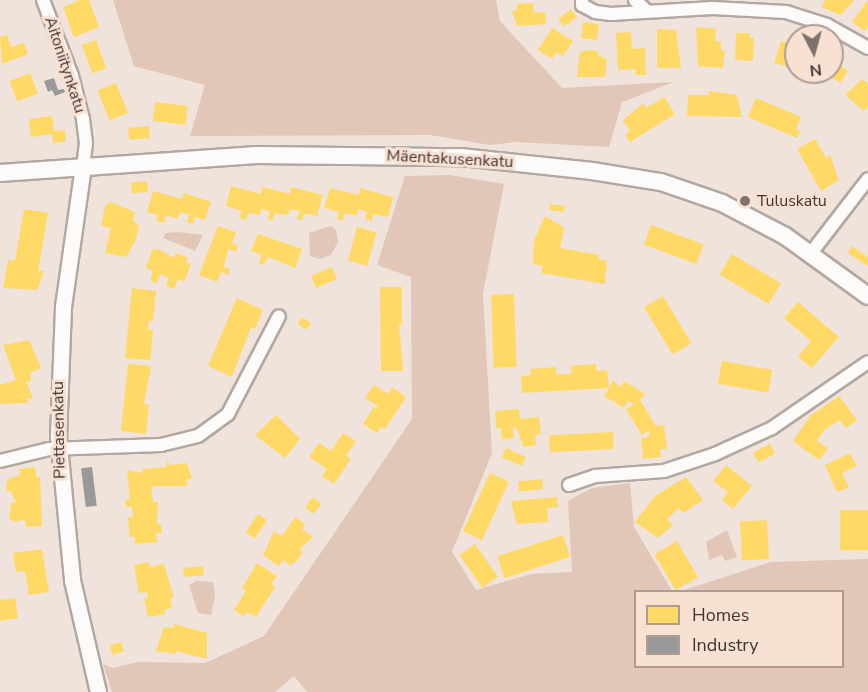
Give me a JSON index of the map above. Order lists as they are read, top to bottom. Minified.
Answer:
{"streets":{"main road":["Mäentakusenkatu"],"street":["Aitoniitynkatu","Piettasenkatu"]},"crossings":[["Aitoniitynkatu","Mäentakusenkatu"],["Aitoniitynkatu","Piettasenkatu"],["Mäentakusenkatu","Piettasenkatu"]],"places":["Tuluskatu"],"legend":["Homes","Industry"],"north":"bottom"}
